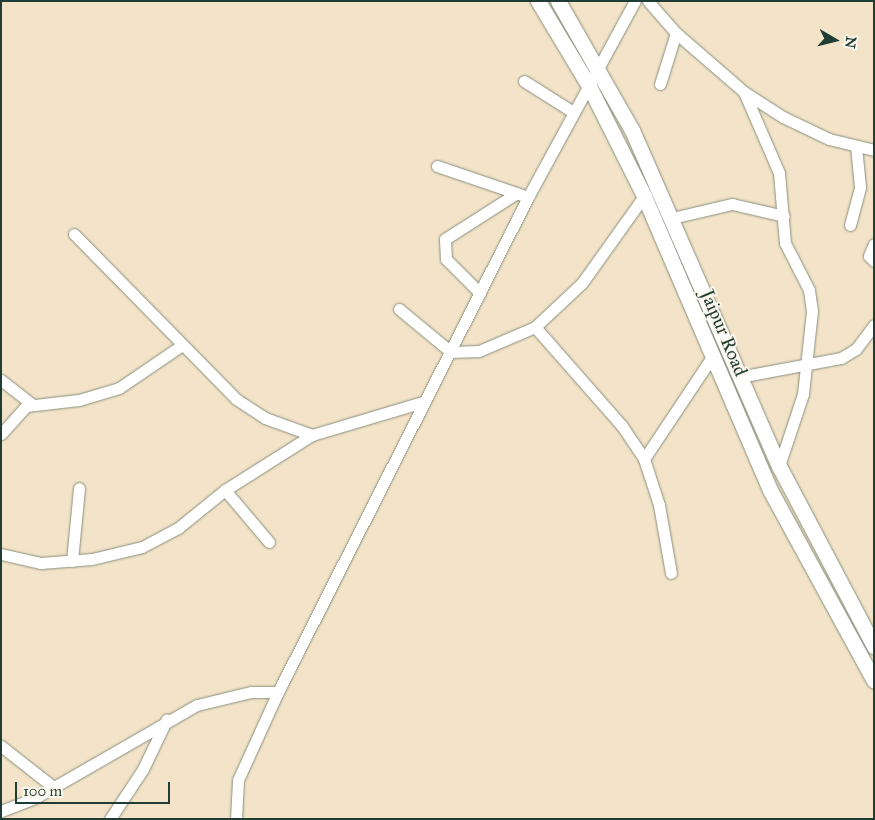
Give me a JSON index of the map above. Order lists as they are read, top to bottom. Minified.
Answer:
{"streets":{"main road":["Jaipur Road"]},"scale_bar":"100 m","north":"right"}
